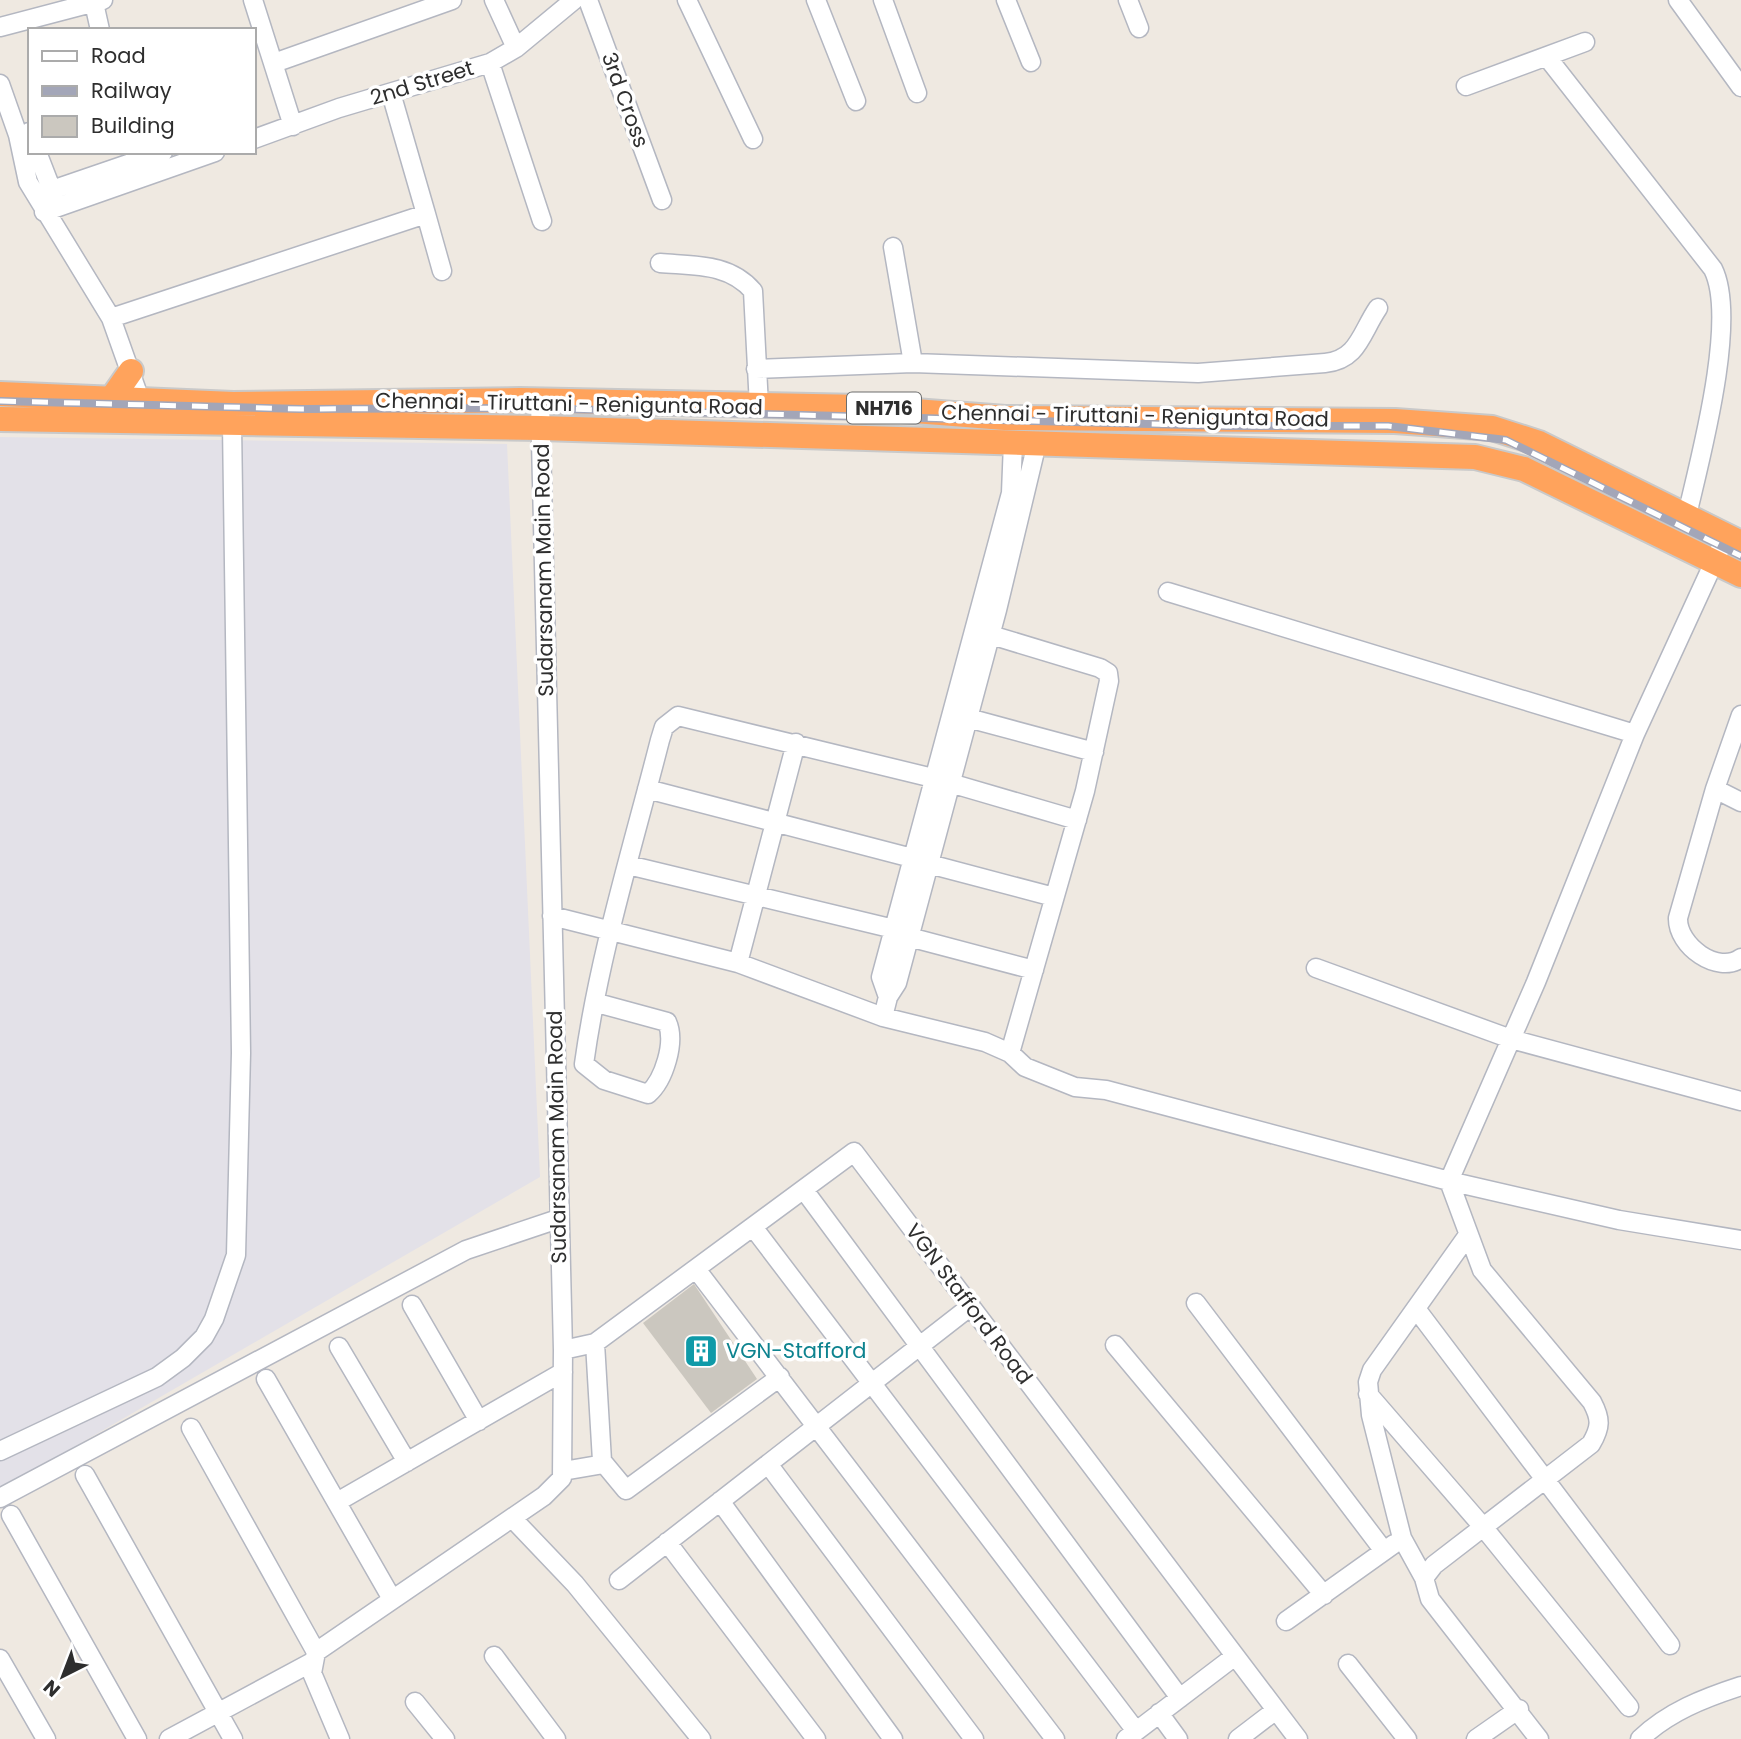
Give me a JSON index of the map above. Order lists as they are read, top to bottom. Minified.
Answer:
{"streets":{"highway":["Chennai - Tiruttani - Renigunta Road","NH716"],"street":["2nd Street","3rd Cross","Sudarsanam Main Road","VGN Stafford Road"]},"crossings":[["Chennai - Tiruttani - Renigunta Road","Sudarsanam Main Road"],["Sudarsanam Main Road","VGN Stafford Road"]],"places":{"building":["VGN-Stafford"]},"legend":["Road","Railway","Building"],"north":"bottom left"}
